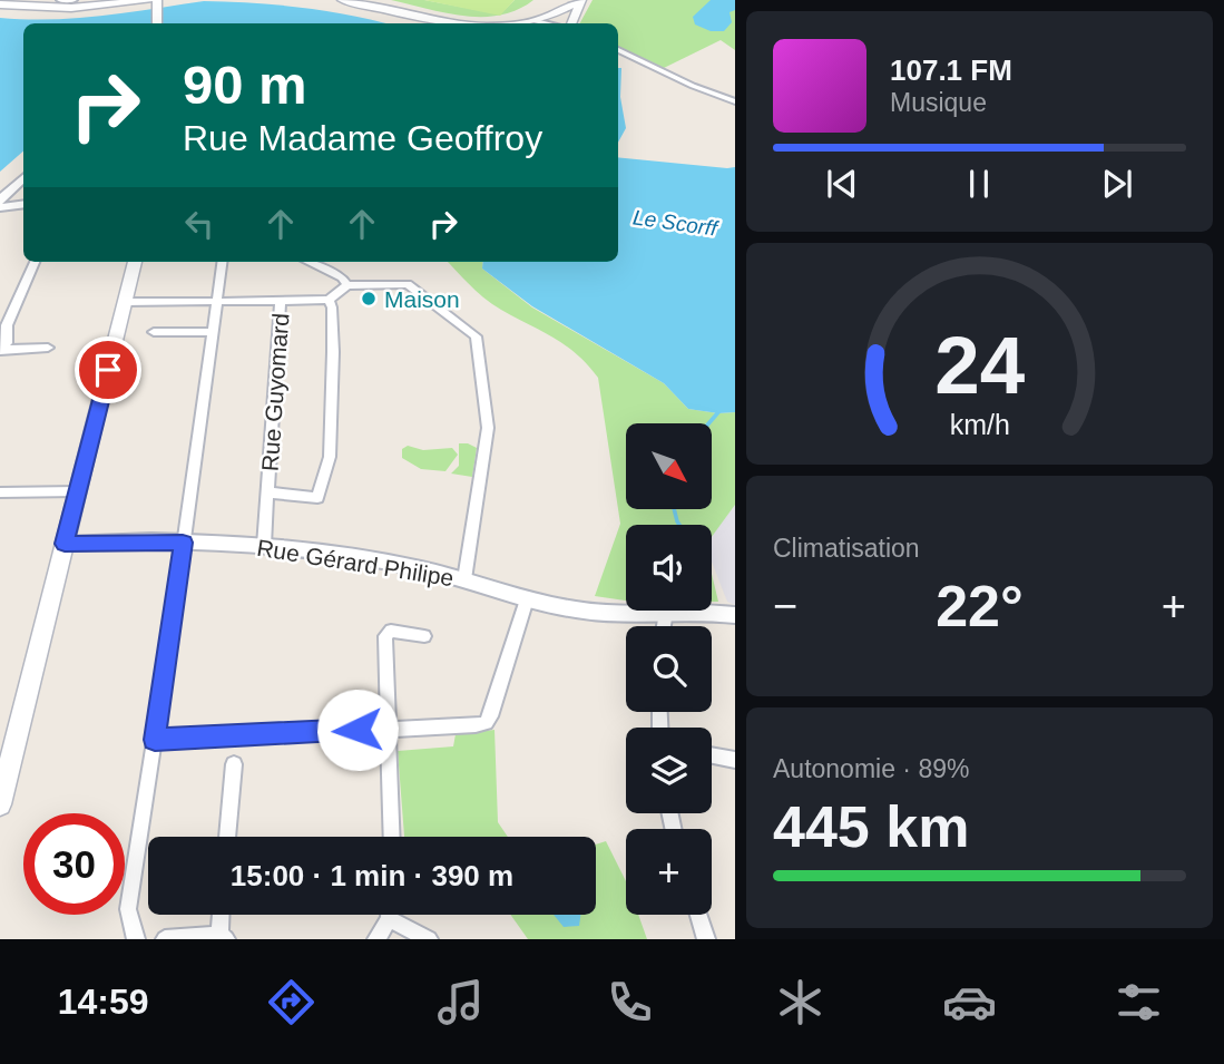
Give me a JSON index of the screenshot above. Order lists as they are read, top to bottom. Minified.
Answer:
{"streets":{"street":["Rue Guyomard","Rue Gérard Philipe"]},"crossings":[["Rue Guyomard","Rue Gérard Philipe"]],"water":["Le Scorff"],"places":["Maison"],"north":"bottom right","page":{"turn":["90 m","Rue Madame Geoffroy"],"song":["107.1 FM","Musique"],"map_buttons":"+","tile":["Climatisation",["Autonomie · 89%","445 km"]],"heat":["−","22°","+"],"limit":"30","trip":"15:00 · 1 min · 390 m","tabs":"14:59","gauge":["24","km/h"]}}
